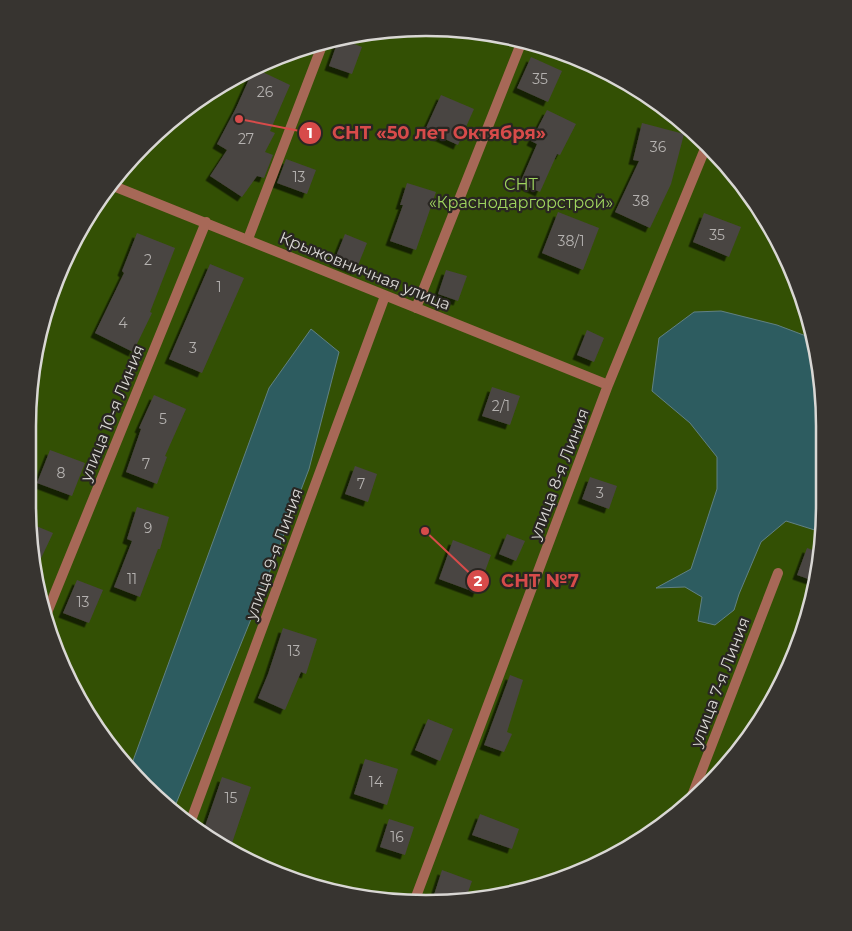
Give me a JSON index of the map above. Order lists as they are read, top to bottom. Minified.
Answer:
{"streets":{"street":["Крыжовничная улица","улица 10-я Линия","улица 8-я Линия","улица 9-я Линия","улица 7-я Линия"]},"crossings":[["Крыжовничная улица","улица 10-я Линия"],["Крыжовничная улица","улица 8-я Линия"],["Крыжовничная улица","улица 9-я Линия"]],"parks":["СНТ «Краснодаргорстрой»"],"places":["СНТ «50 лет Октября»","СНТ №7"],"house_numbers":["35","26","27","36","13","38","35","38/1","2","1","4","3","2/1","5","7","8","7","3","9","11","13","13","14","15","16"]}
